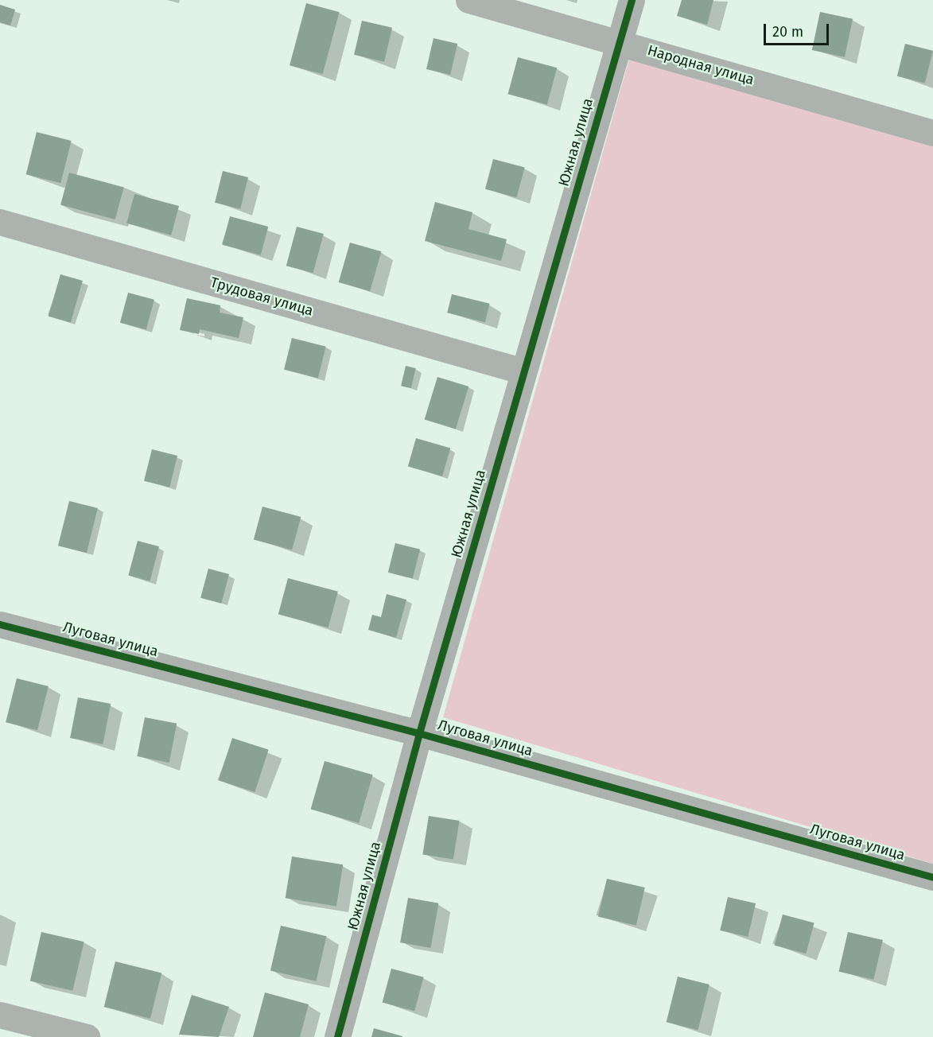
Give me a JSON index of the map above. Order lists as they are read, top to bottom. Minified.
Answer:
{"streets":{"street":["Народная улица","Южная улица","Трудовая улица","Луговая улица"]},"crossings":[["Народная улица","Южная улица"],["Южная улица","Трудовая улица"],["Южная улица","Луговая улица"]],"scale_bar":"20 m"}
